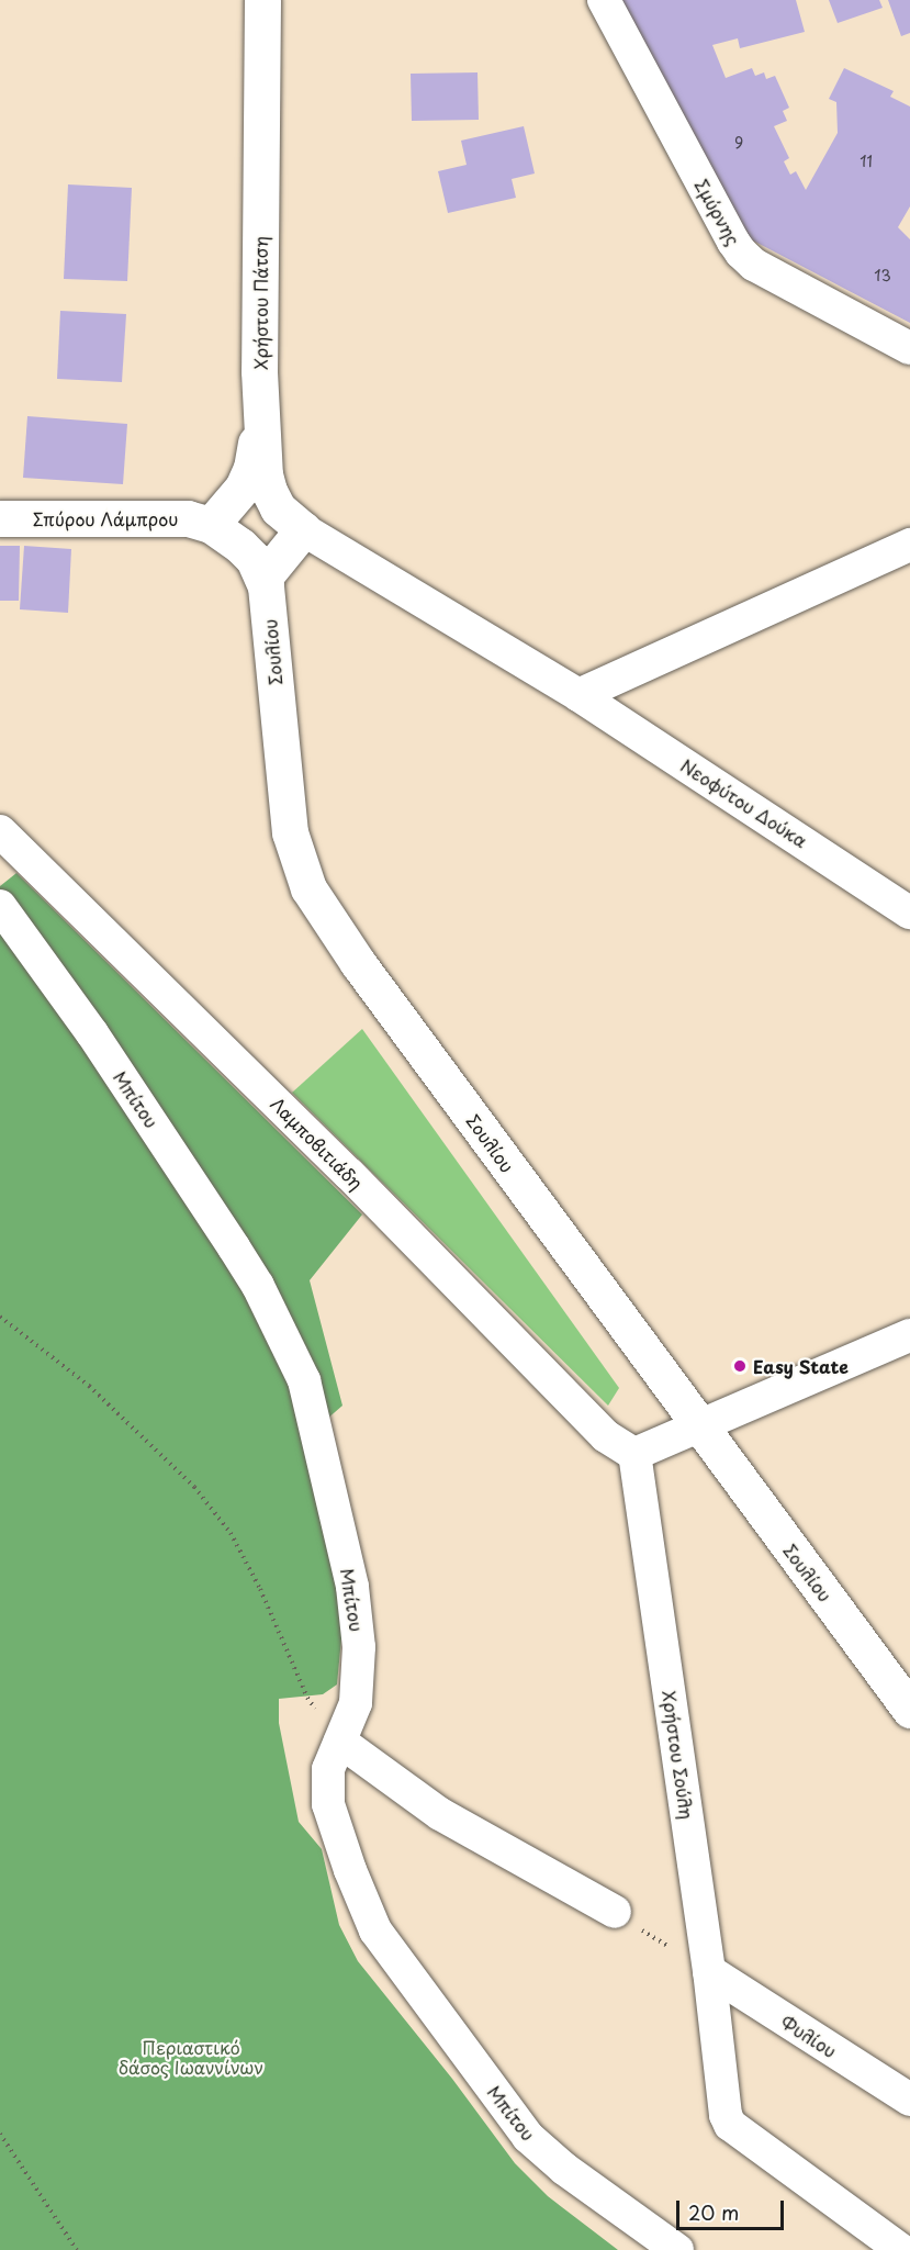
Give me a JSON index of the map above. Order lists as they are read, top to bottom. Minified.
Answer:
{"streets":{"main road":["Χρήστου Πάτση","Σπύρου Λάμπρου","Σουλίου"],"street":["Σμύρνης","Νεοφύτου Δούκα","Μπίτου","Λαμποβιτιάδη","Χρήστου Σούλη","Φυλίου"]},"crossings":[["Χρήστου Πάτση","Νεοφύτου Δούκα"],["Λαμποβιτιάδη","Χρήστου Σούλη"],["Χρήστου Σούλη","Φυλίου"]],"parks":["Περιαστικό δάσος Ιωαννίνων"],"places":["Easy State"],"house_numbers":["9","11","13"],"scale_bar":"20 m"}
